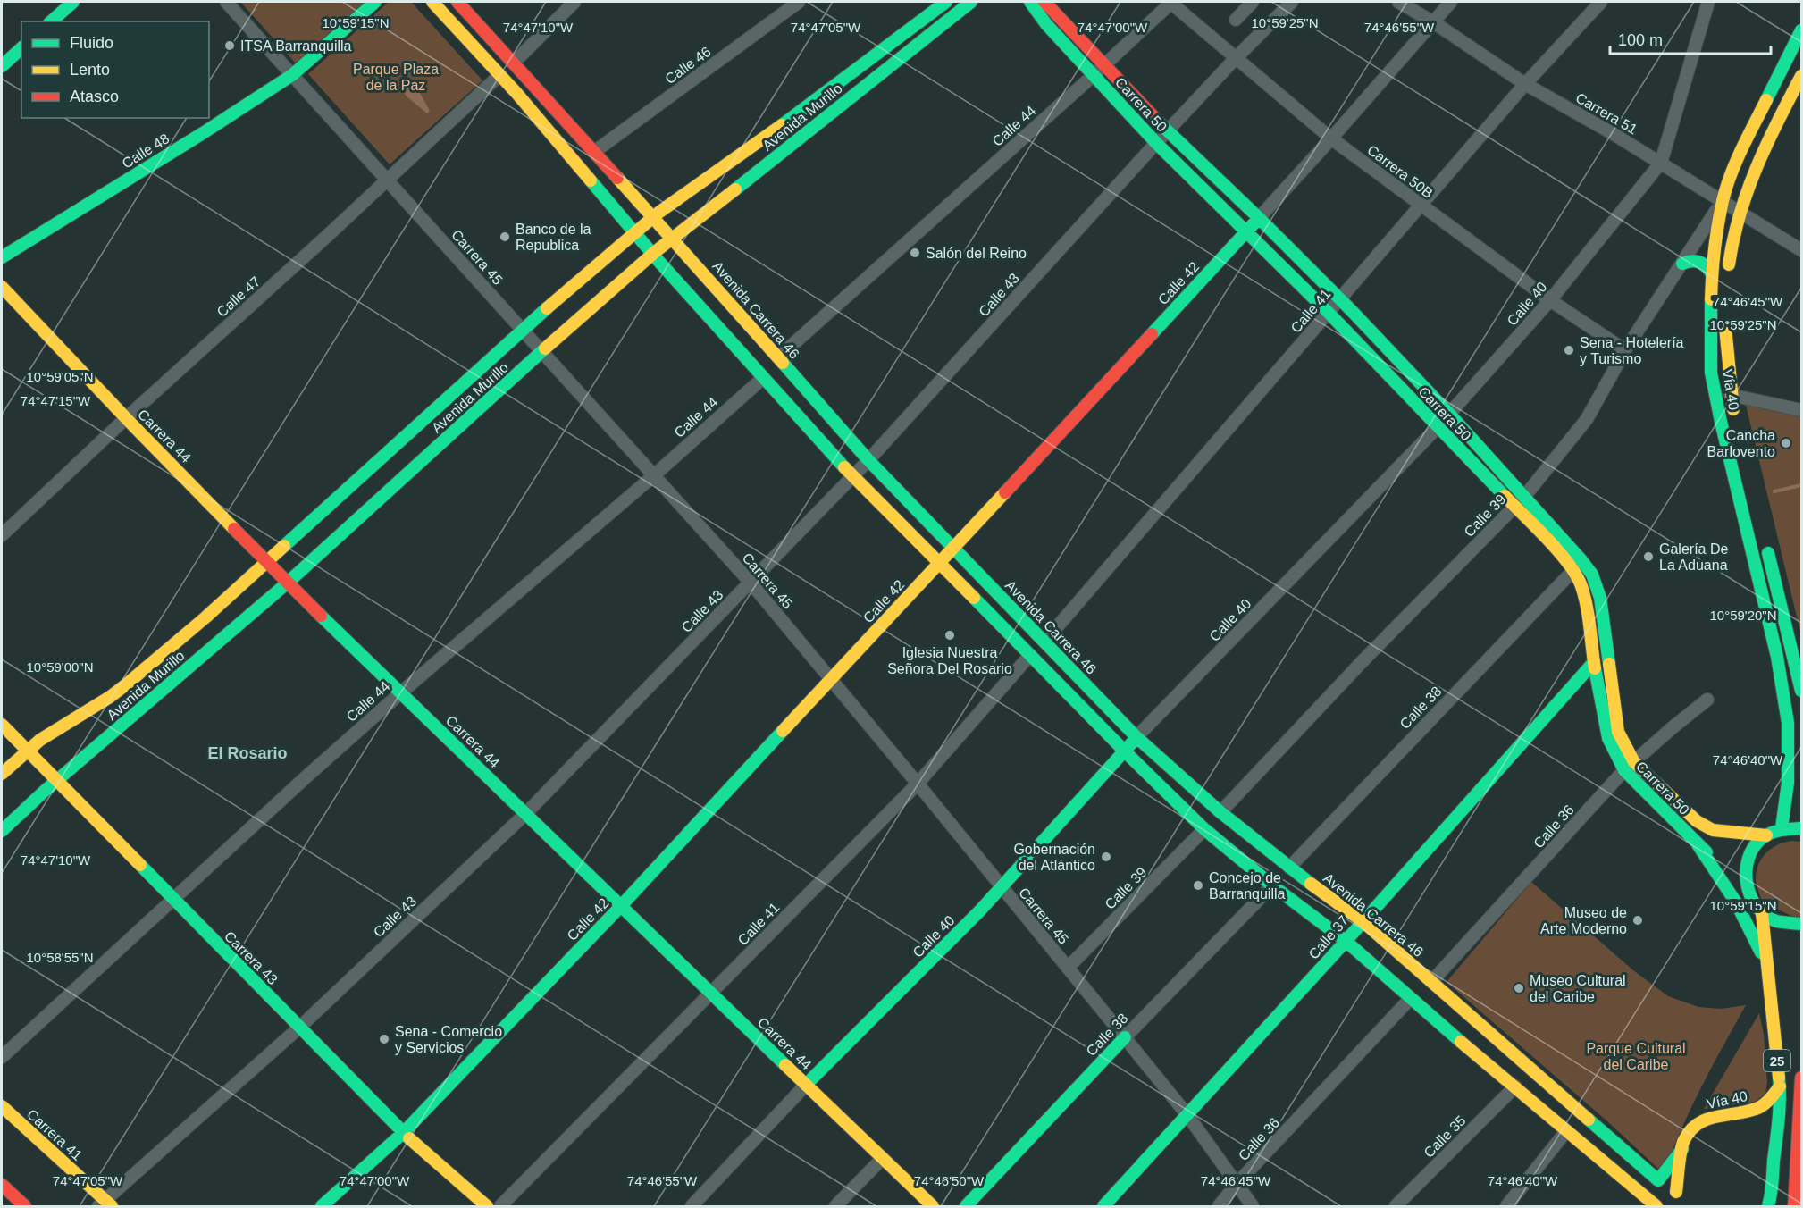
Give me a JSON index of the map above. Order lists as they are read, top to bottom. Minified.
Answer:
{"streets":{"main road":["Carrera 50","Avenida Murillo","Calle 48","Calle 42","Calle 40","Avenida Carrera 46","Vía 40","Carrera 44","Calle 38","Calle 37","Carrera 43","25","Carrera 41"],"street":["Calle 46","Carrera 51","Calle 44","Carrera 50B","Carrera 45","Calle 43","Calle 47","Calle 41","Calle 39","Calle 36","Calle 35"]},"crossings":[["Calle 46","Avenida Carrera 46"],["Carrera 50","Calle 44"],["Carrera 50","Calle 42"],["Carrera 50","Calle 43"],["Carrera 50","Calle 40"],["Carrera 50","Calle 41"],["Carrera 50","Calle 39"],["Carrera 50","Calle 38"],["Carrera 50","Calle 36"],["Carrera 50","Calle 37"],["Carrera 50","25"],["Carrera 51","Calle 42"],["Carrera 51","Calle 40"],["Carrera 51","Calle 41"],["Carrera 51","Vía 40"],["Carrera 51","Calle 39"],["Avenida Murillo","Carrera 45"],["Avenida Murillo","Avenida Carrera 46"],["Avenida Murillo","Carrera 44"],["Avenida Murillo","Carrera 43"],["Calle 44","Carrera 50B"],["Calle 44","Carrera 45"],["Calle 44","Avenida Carrera 46"],["Calle 44","Carrera 44"],["Calle 44","Carrera 43"],["Calle 48","Carrera 45"],["Carrera 50B","Calle 42"],["Carrera 50B","Calle 43"],["Carrera 50B","Calle 40"],["Carrera 50B","Calle 41"],["Carrera 50B","Calle 39"],["Carrera 45","Calle 42"],["Carrera 45","Calle 43"],["Carrera 45","Calle 47"],["Carrera 45","Calle 40"],["Carrera 45","Calle 41"],["Carrera 45","Calle 39"],["Carrera 45","Calle 38"],["Carrera 45","Calle 36"],["Carrera 45","Calle 37"],["Calle 42","Avenida Carrera 46"],["Calle 42","Carrera 44"],["Calle 42","Carrera 43"],["Calle 43","Avenida Carrera 46"],["Calle 43","Carrera 44"],["Calle 43","Carrera 43"],["Calle 43","Carrera 41"],["Calle 47","Carrera 44"],["Calle 40","Avenida Carrera 46"],["Calle 40","Carrera 44"],["Avenida Carrera 46","Calle 41"],["Avenida Carrera 46","Vía 40"],["Avenida Carrera 46","Calle 39"],["Avenida Carrera 46","Calle 38"],["Avenida Carrera 46","Calle 36"],["Avenida Carrera 46","Calle 37"],["Calle 41","Carrera 44"],["Vía 40","Calle 39"],["Vía 40","25"]],"districts":["El Rosario"],"parks":["Parque Plaza de la Paz","Parque Cultural del Caribe"],"places":["ITSA Barranquilla","Banco de la Republica","Salón del Reino","Sena - Hotelería y Turismo","Cancha Barlovento","Galería De La Aduana","Iglesia Nuestra Señora Del Rosario","Gobernación del Atlántico","Concejo de Barranquilla","Museo de Arte Moderno","Museo Cultural del Caribe","Sena - Comercio y Servicios"],"legend":["Fluido","Lento","Atasco"],"scale_bar":"100 m","coordinates":["10°59'15\"N","10°59'25\"N","74°47'10\"W","74°47'05\"W","74°47'00\"W","74°46'55\"W","74°46'45\"W","10°59'05\"N","74°47'15\"W","10°59'20\"N","10°59'00\"N","74°46'40\"W","10°58'55\"N","74°46'50\"W"]}
